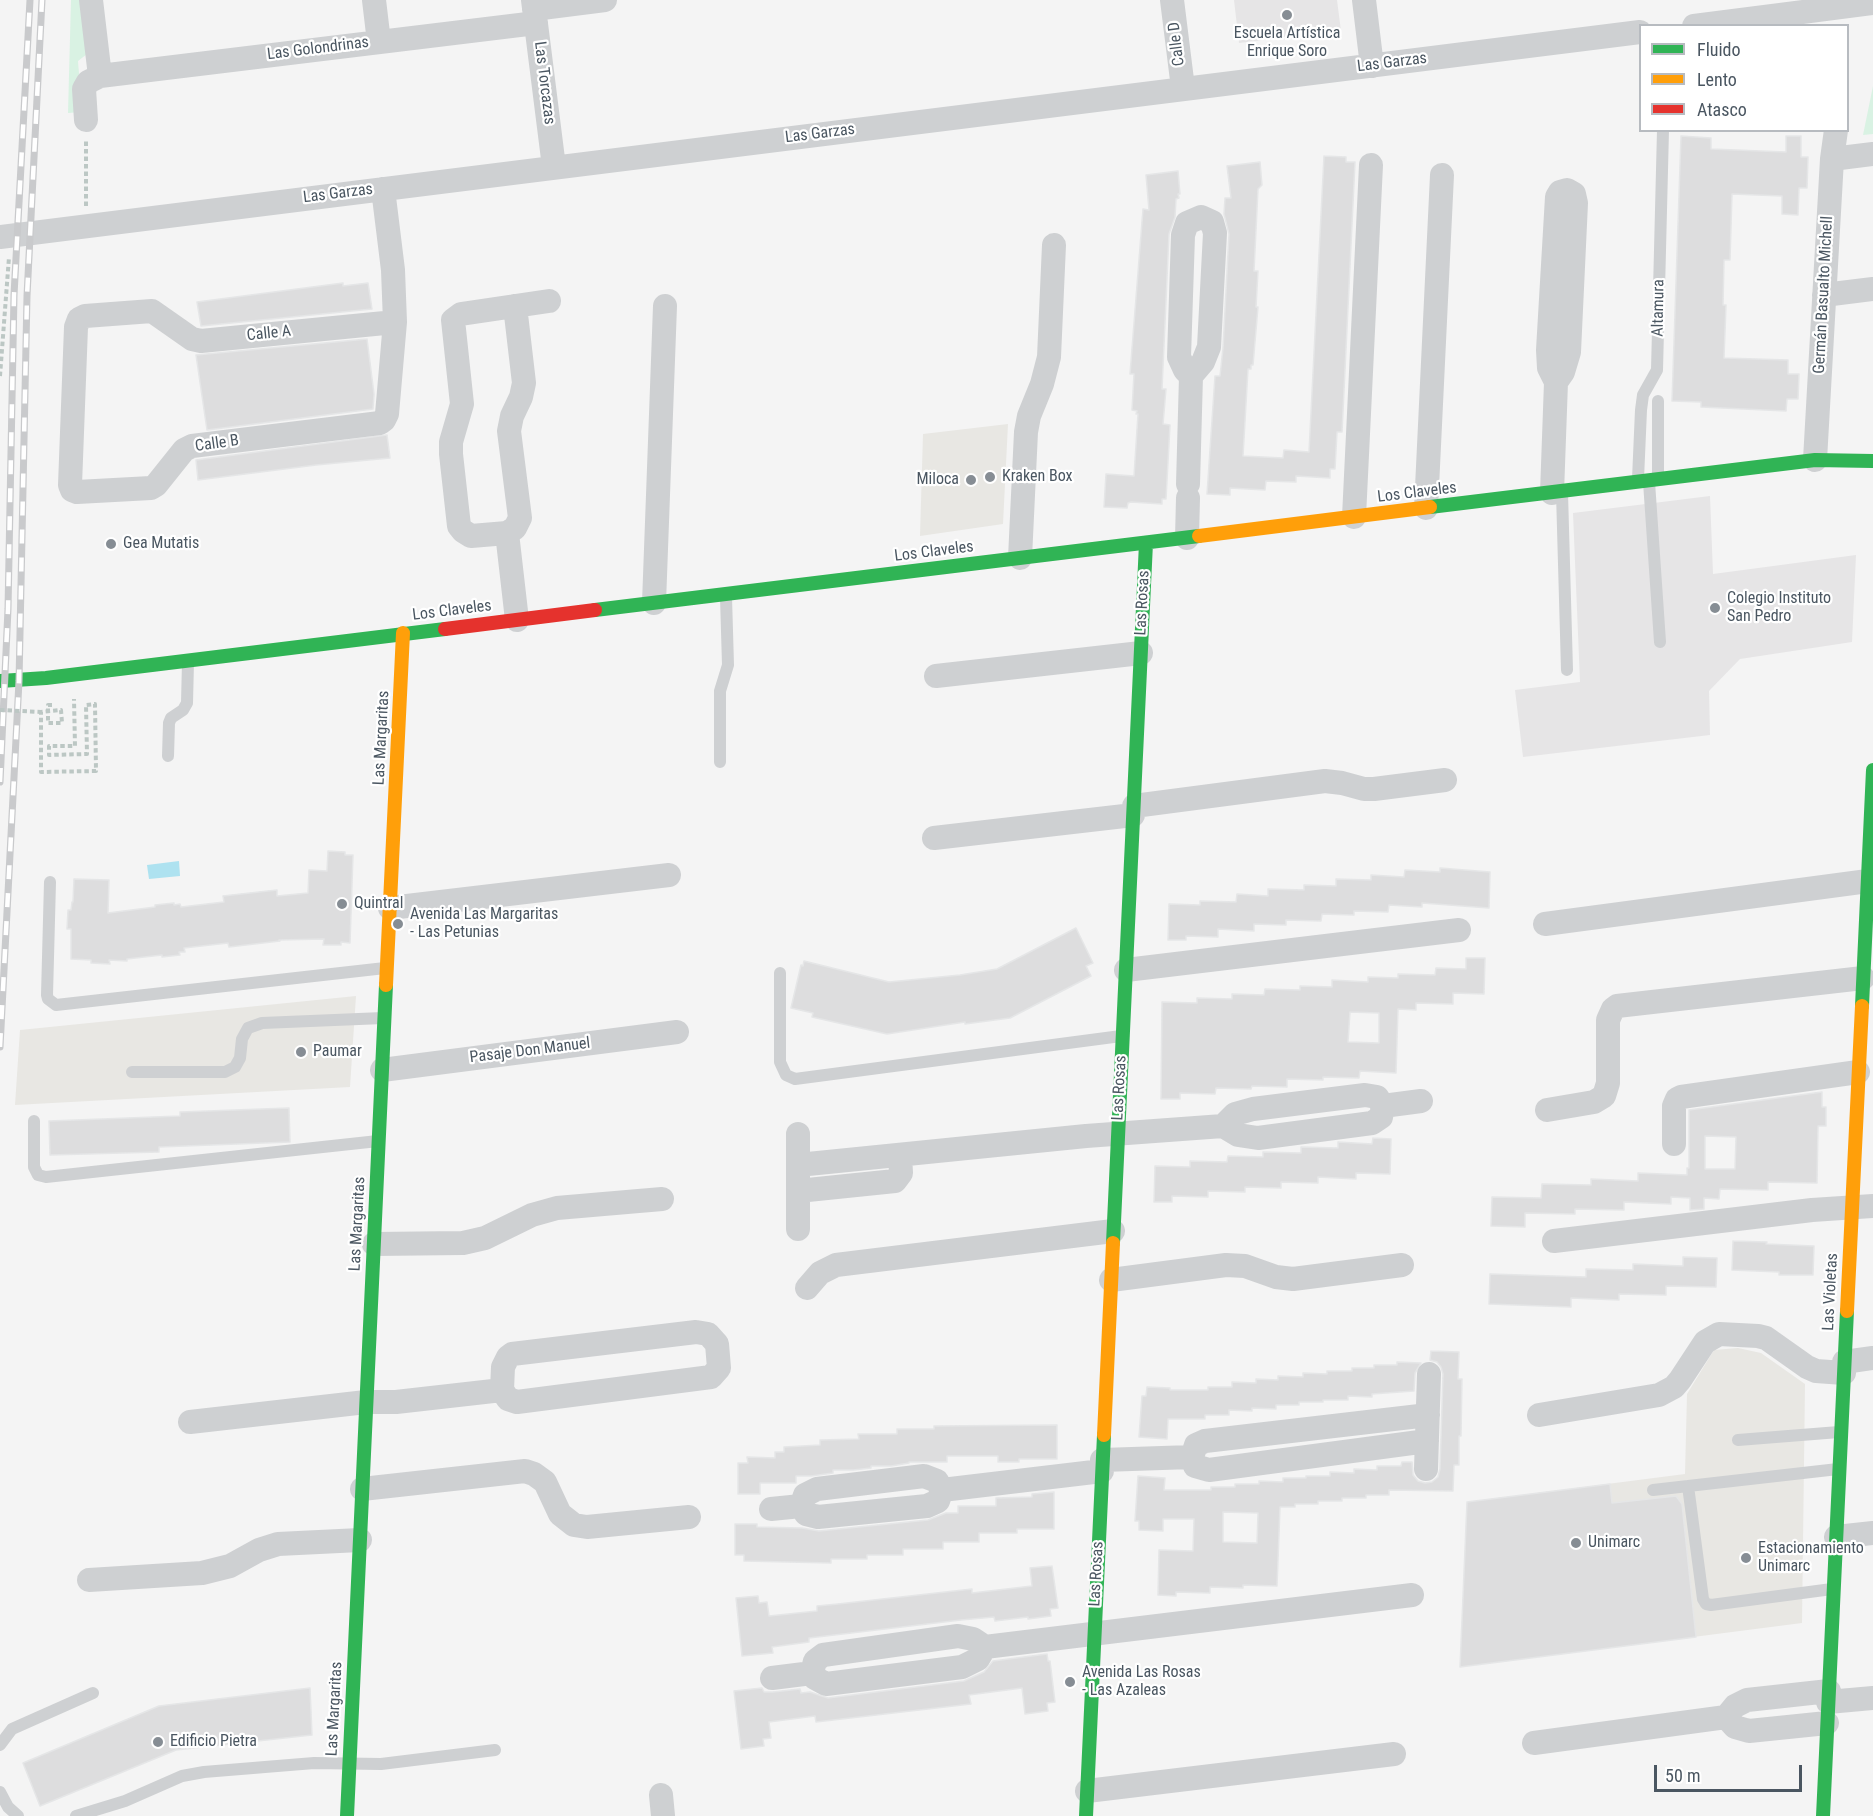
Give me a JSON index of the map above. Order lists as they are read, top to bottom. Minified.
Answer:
{"streets":{"street":["Calle D","Las Golondrinas","Las Garzas","Las Torcazas","Germán Basualto Michell","Calle A","Calle B","Los Claveles","Las Rosas","Las Margaritas","Pasaje Don Manuel","Las Violetas"],"lane":["Altamura"]},"crossings":[["Calle D","Las Garzas"],["Las Golondrinas","Las Torcazas"],["Las Garzas","Las Torcazas"],["Germán Basualto Michell","Los Claveles"],["Altamura","Los Claveles"],["Calle A","Calle B"],["Los Claveles","Las Rosas"],["Los Claveles","Las Margaritas"],["Las Margaritas","Pasaje Don Manuel"]],"places":["Escuela Artística Enrique Soro","Kraken Box","Miloca","Gea Mutatis","Colegio Instituto San Pedro","Quintral","Avenida Las Margaritas - Las Petunias","Paumar","Unimarc","Estacionamiento Unimarc","Avenida Las Rosas - Las Azaleas","Edificio Pietra"],"legend":["Fluido","Lento","Atasco"],"scale_bar":"50 m"}
